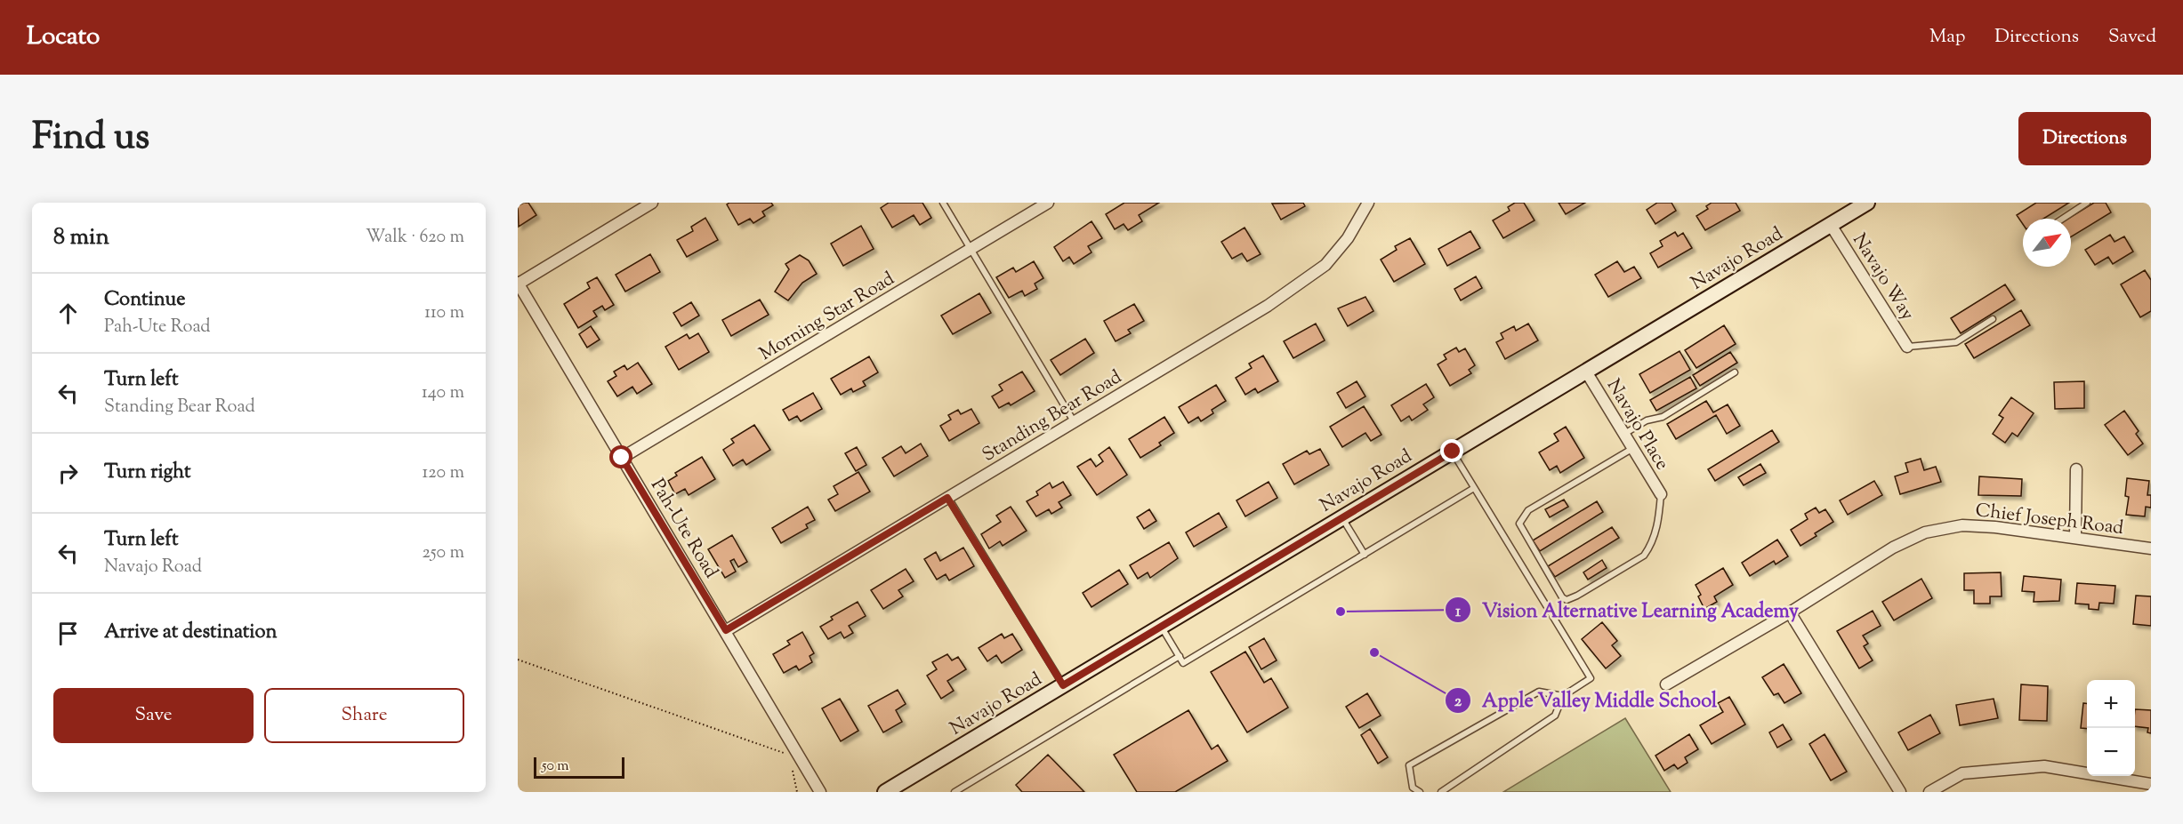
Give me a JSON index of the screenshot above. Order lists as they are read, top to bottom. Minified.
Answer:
{"streets":{"main road":["Navajo Road"],"street":["Navajo Way","Morning Star Road","Standing Bear Road","Navajo Place","Chief Joseph Road","Pah-Ute Road"]},"crossings":[["Navajo Road","Navajo Way"],["Navajo Road","Navajo Place"],["Morning Star Road","Pah-Ute Road"],["Standing Bear Road","Pah-Ute Road"]],"places":["Vision Alternative Learning Academy","Apple Valley Middle School"],"scale_bar":"50 m","north":"top right","page":{"header":"Locato","nav":["Map","Directions","Saved"],"title":"Find us","buttons":["Directions",["Save","Share"]],"heading":["8 min","Walk · 620 m"],"list":[["Continue","Pah-Ute Road","110 m"],["Turn left","Standing Bear Road","140 m"],["Turn right","120 m"],["Turn left","Navajo Road","250 m"],"Arrive at destination"],"map_buttons":["+","−"],"scale":"50 m"}}
